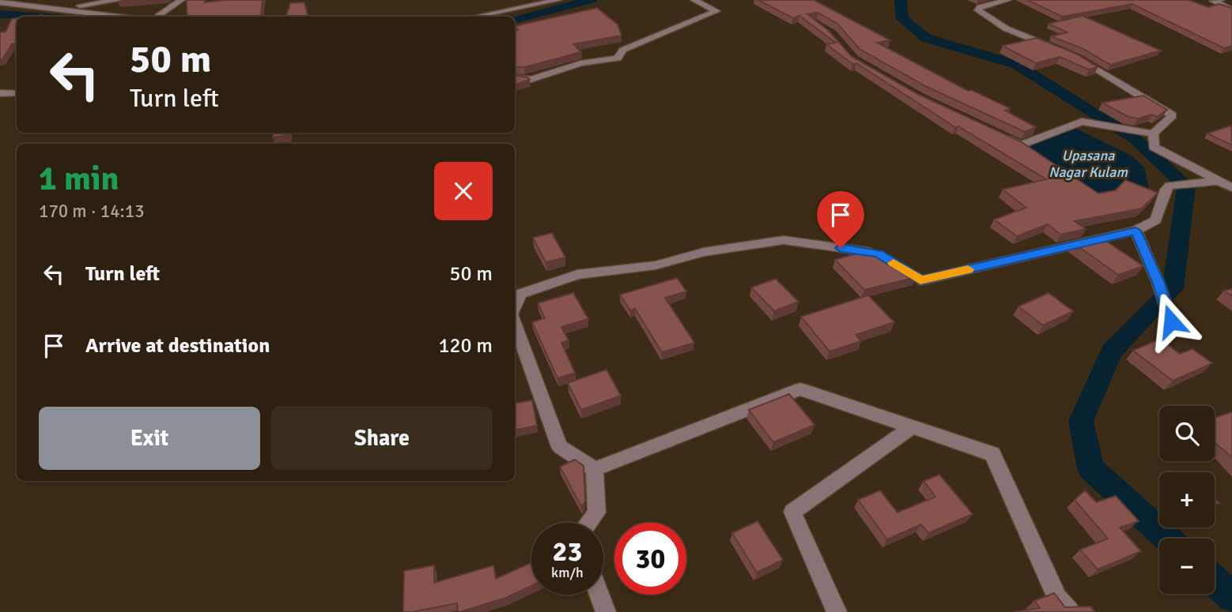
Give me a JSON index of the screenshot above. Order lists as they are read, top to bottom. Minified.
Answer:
{"water":["Upasana Nagar Kulam"],"page":{"turn":["50 m","Turn left"],"heading":["1 min","170 m · 14:13"],"list":[{"name":"Turn left","value":"50 m"},{"name":"Arrive at destination","value":"120 m"}],"buttons":["Exit","Share"],"map_buttons":["+","−"],"speed":"23 km/h","limit":"30"}}
